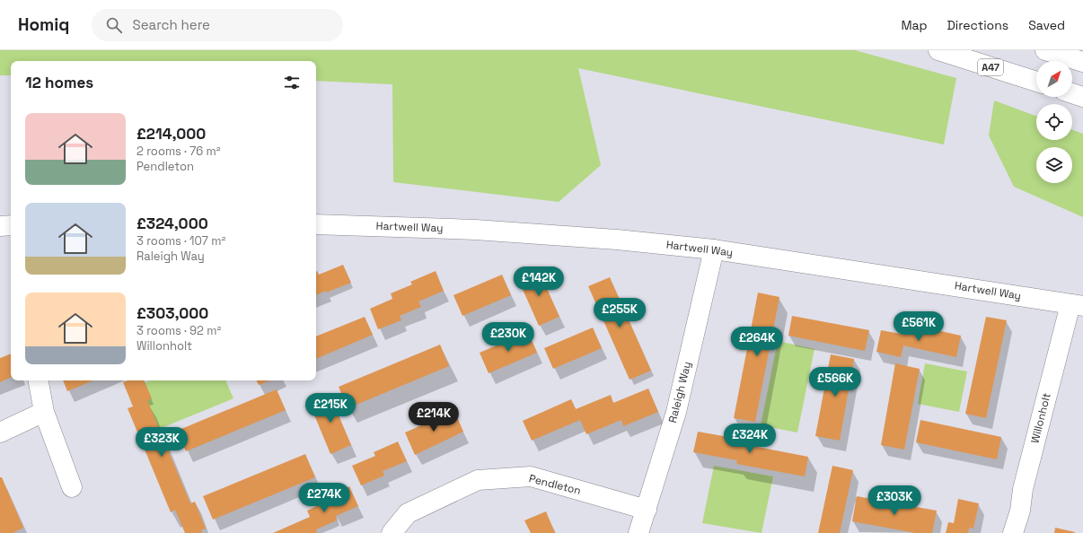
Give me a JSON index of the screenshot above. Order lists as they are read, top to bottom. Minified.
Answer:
{"streets":{"main road":["A47","Hartwell Way","Raleigh Way","Willonholt","Pendleton"]},"crossings":[["Hartwell Way","Raleigh Way"],["Hartwell Way","Willonholt"],["Raleigh Way","Pendleton"]],"north":"top right","page":{"header":"Homiq","search":"Search here","nav":["Map","Directions","Saved"],"heading":"12 homes","list":[{"name":"£214,000","note":"2 rooms · 76 m² · Pendleton"},{"name":"£324,000","note":"3 rooms · 107 m² · Raleigh Way"},{"name":"£303,000","note":"3 rooms · 92 m² · Willonholt"}],"price":["£142K","£255K","£561K","£230K","£264K","£566K","£215K","£214K","£324K","£323K","£274K","£303K"]}}
